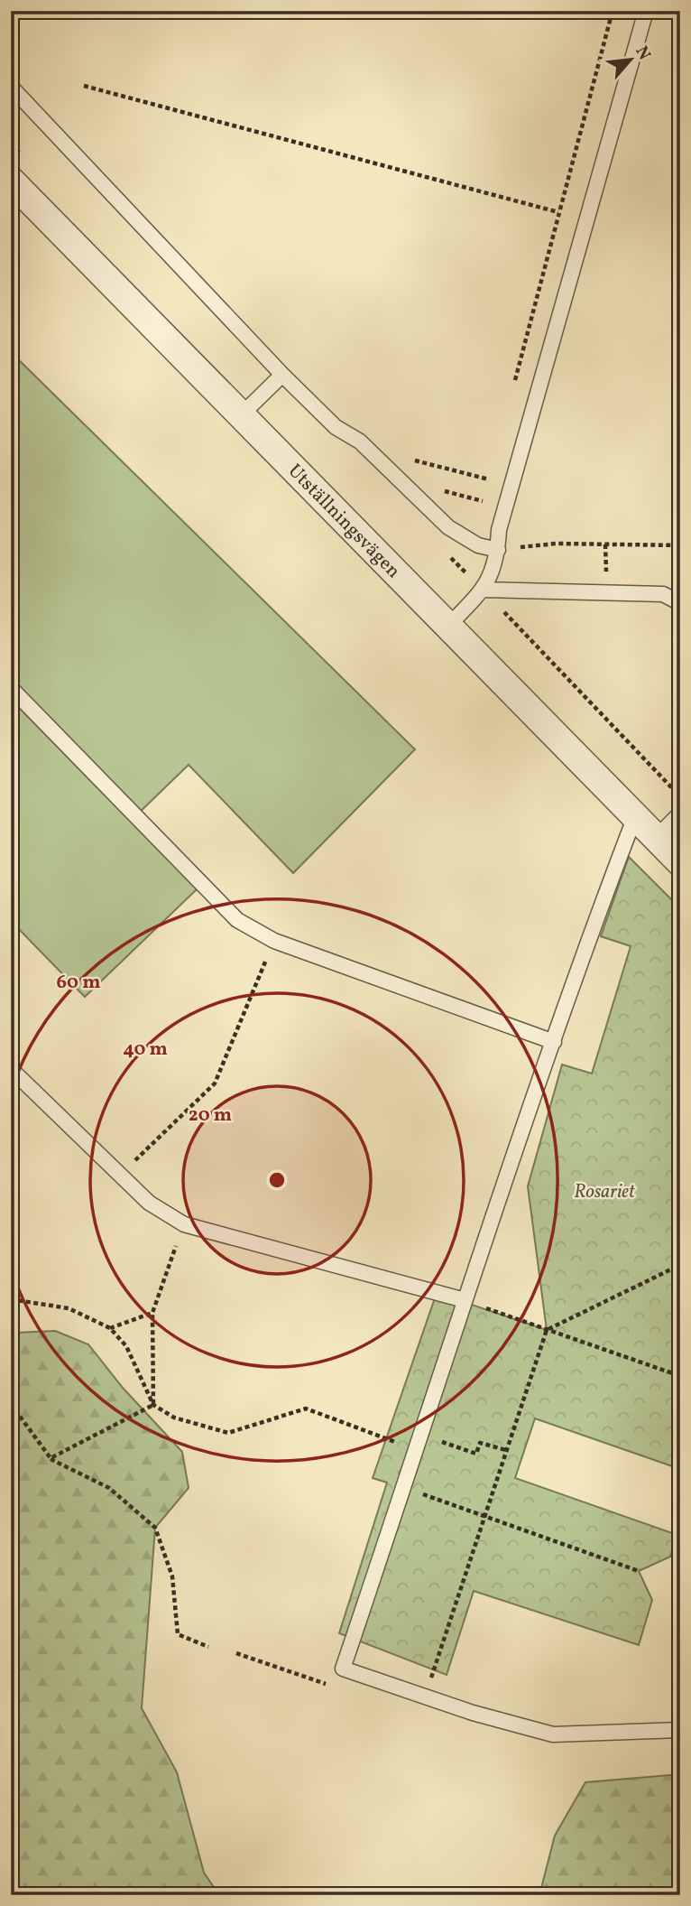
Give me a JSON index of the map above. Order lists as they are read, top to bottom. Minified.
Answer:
{"streets":{"street":["Utställningsvägen"]},"parks":["Rosariet"],"north":"top right","rings":["60 m","40 m","20 m"]}
